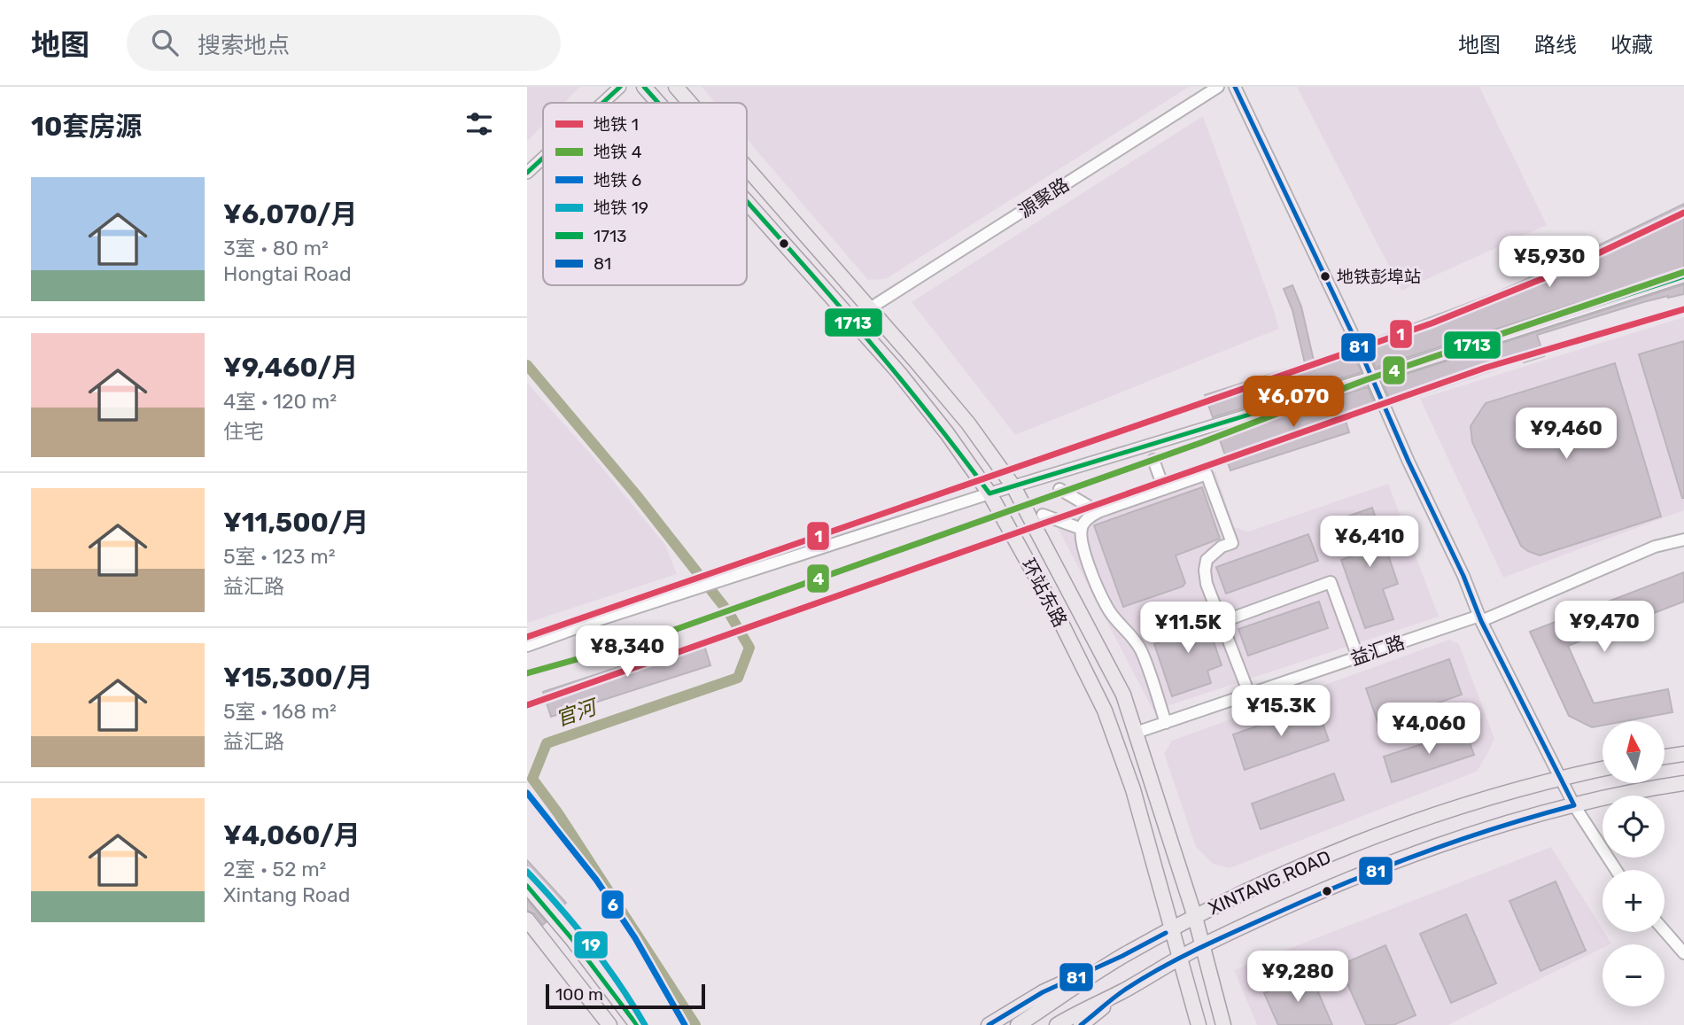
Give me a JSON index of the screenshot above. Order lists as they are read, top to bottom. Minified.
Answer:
{"streets":{"main road":["环站东路","XINTANG ROAD"],"street":["源聚路","益汇路"]},"crossings":[["源聚路","环站东路"],["环站东路","益汇路"],["环站东路","XINTANG ROAD"]],"water":["官河"],"places":["地铁彭埠站"],"lines":["transit line 1713","transit line 81","metro line 1","metro line 4","metro line 6","metro line 19"],"legend":["地铁 1","地铁 4","地铁 6","地铁 19","1713","81"],"scale_bar":"100 m","north":"top","page":{"header":"地图","search":"搜索地点","nav":["地图","路线","收藏"],"heading":"10套房源","list":[{"name":"¥6,070/月","note":"3室 · 80 m² · Hongtai Road"},{"name":"¥9,460/月","note":"4室 · 120 m² · 住宅"},{"name":"¥11,500/月","note":"5室 · 123 m² · 益汇路"},{"name":"¥15,300/月","note":"5室 · 168 m² · 益汇路"},{"name":"¥4,060/月","note":"2室 · 52 m² · Xintang Road"}],"price":["¥5,930","¥6,070","¥9,460","¥6,410","¥9,470","¥11.5K","¥8,340","¥15.3K","¥4,060","¥9,280"],"map_buttons":["+","−"],"scale":"100 m"}}
